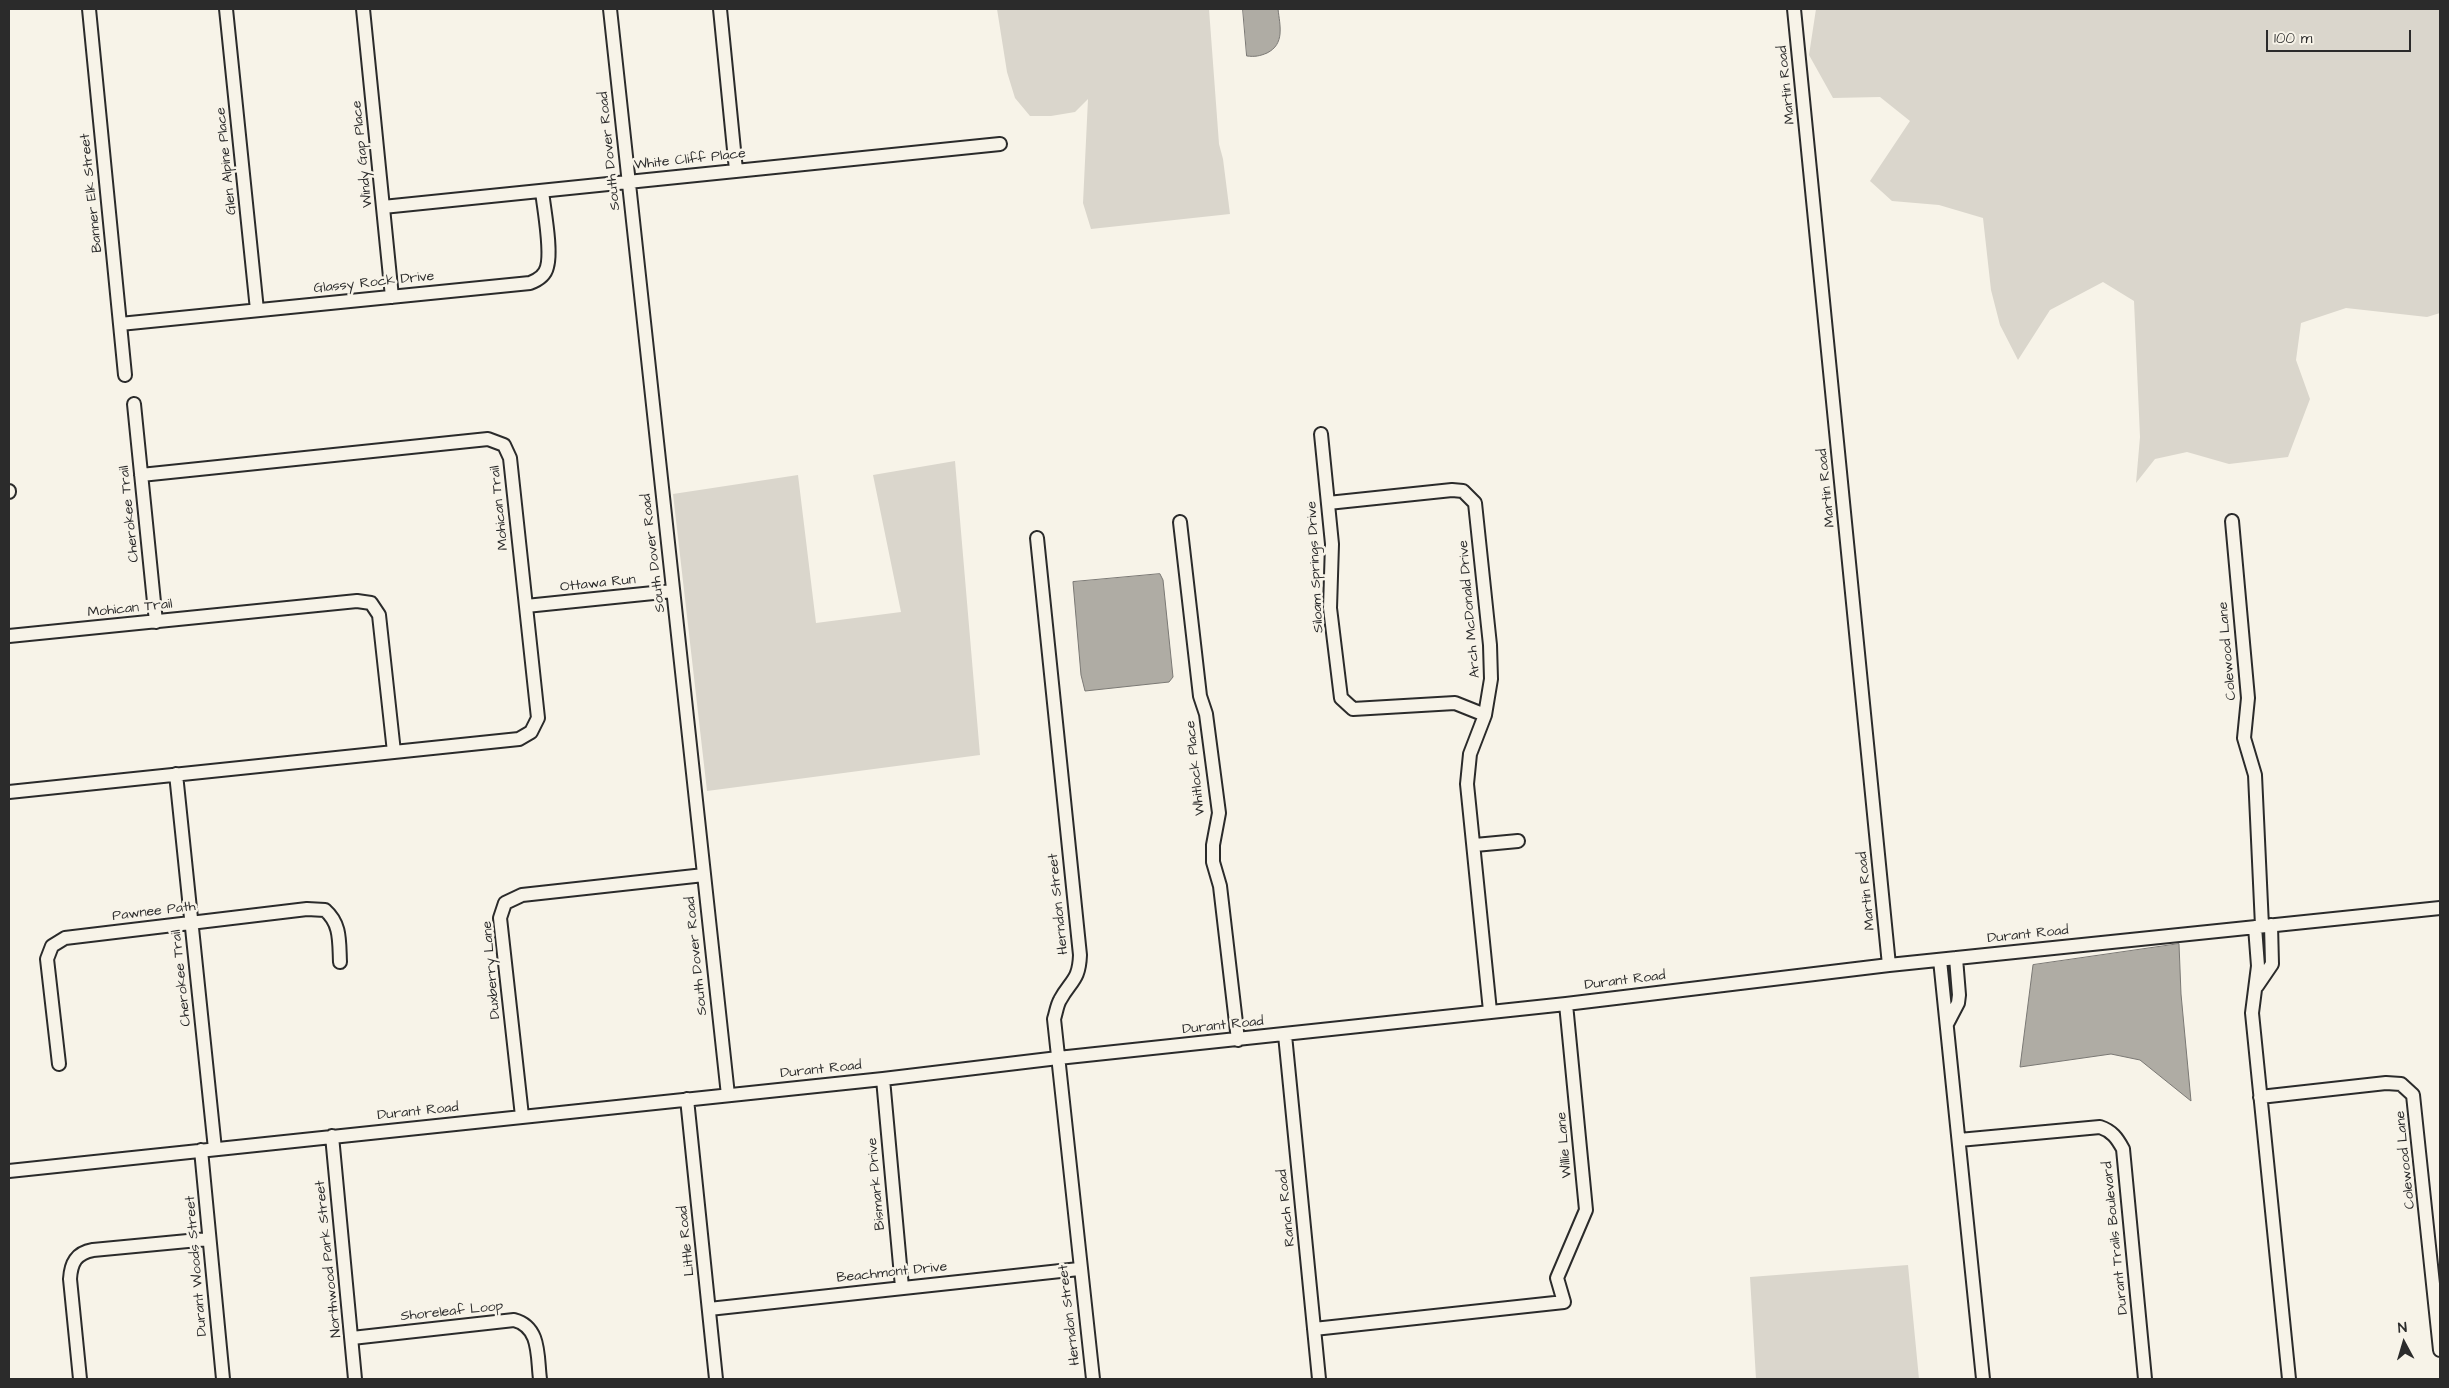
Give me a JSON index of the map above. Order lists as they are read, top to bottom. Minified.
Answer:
{"streets":{"street":["Martin Road","South Dover Road","Windy Gap Place","White Cliff Place","Glen Alpine Place","Banner Elk Street","Glassy Rock Drive","Mohican Trail","Cherokee Trail","Siloam Springs Drive","Ottawa Run","Arch McDonald Drive","Colewood Lane","Whitlock Place","Herndon Street","Pawnee Path","Durant Road","Duxberry Lane","Willie Lane","Bismark Drive","Ranch Road","Durant Trails Boulevard","Little Road","Northwood Park Street","Durant Woods Street","Beachmont Drive","Shoreleaf Loop"]},"crossings":[["Martin Road","Durant Road"],["South Dover Road","White Cliff Place"],["South Dover Road","Ottawa Run"],["South Dover Road","Durant Road"],["South Dover Road","Duxberry Lane"],["Windy Gap Place","White Cliff Place"],["Windy Gap Place","Glassy Rock Drive"],["White Cliff Place","Glassy Rock Drive"],["Glen Alpine Place","Glassy Rock Drive"],["Banner Elk Street","Glassy Rock Drive"],["Mohican Trail","Cherokee Trail"],["Mohican Trail","Ottawa Run"],["Cherokee Trail","Pawnee Path"],["Cherokee Trail","Durant Road"],["Siloam Springs Drive","Arch McDonald Drive"],["Arch McDonald Drive","Durant Road"],["Colewood Lane","Durant Road"],["Whitlock Place","Durant Road"],["Herndon Street","Durant Road"],["Herndon Street","Beachmont Drive"],["Durant Road","Duxberry Lane"],["Durant Road","Willie Lane"],["Durant Road","Bismark Drive"],["Durant Road","Ranch Road"],["Durant Road","Little Road"],["Durant Road","Northwood Park Street"],["Durant Road","Durant Woods Street"],["Willie Lane","Ranch Road"],["Bismark Drive","Beachmont Drive"],["Little Road","Beachmont Drive"],["Northwood Park Street","Shoreleaf Loop"]],"scale_bar":"100 m","north":"top"}
